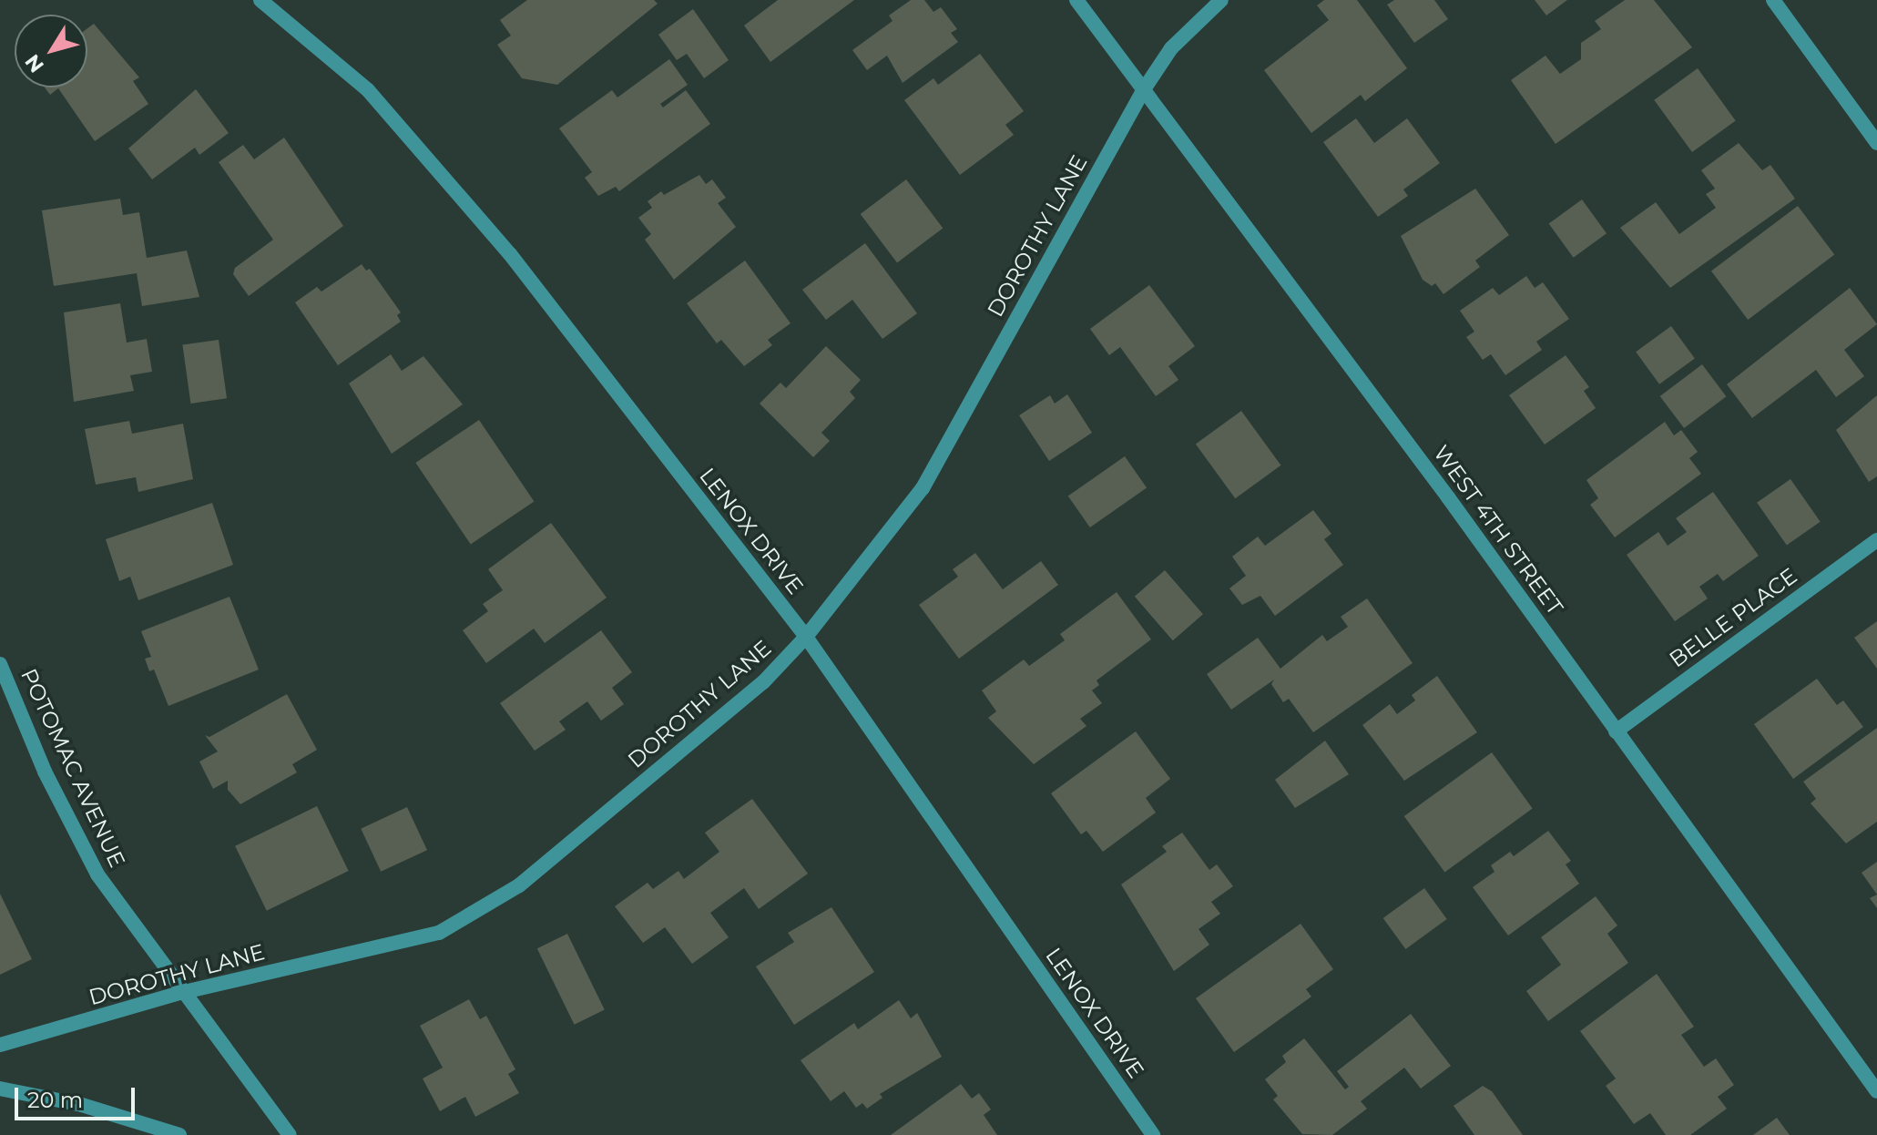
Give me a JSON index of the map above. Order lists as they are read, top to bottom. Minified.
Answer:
{"streets":{"street":["DOROTHY LANE","WEST 4TH STREET","LENOX DRIVE","BELLE PLACE","POTOMAC AVENUE"]},"crossings":[["DOROTHY LANE","WEST 4TH STREET"],["DOROTHY LANE","LENOX DRIVE"],["DOROTHY LANE","POTOMAC AVENUE"],["WEST 4TH STREET","BELLE PLACE"]],"scale_bar":"20 m","north":"bottom left"}
